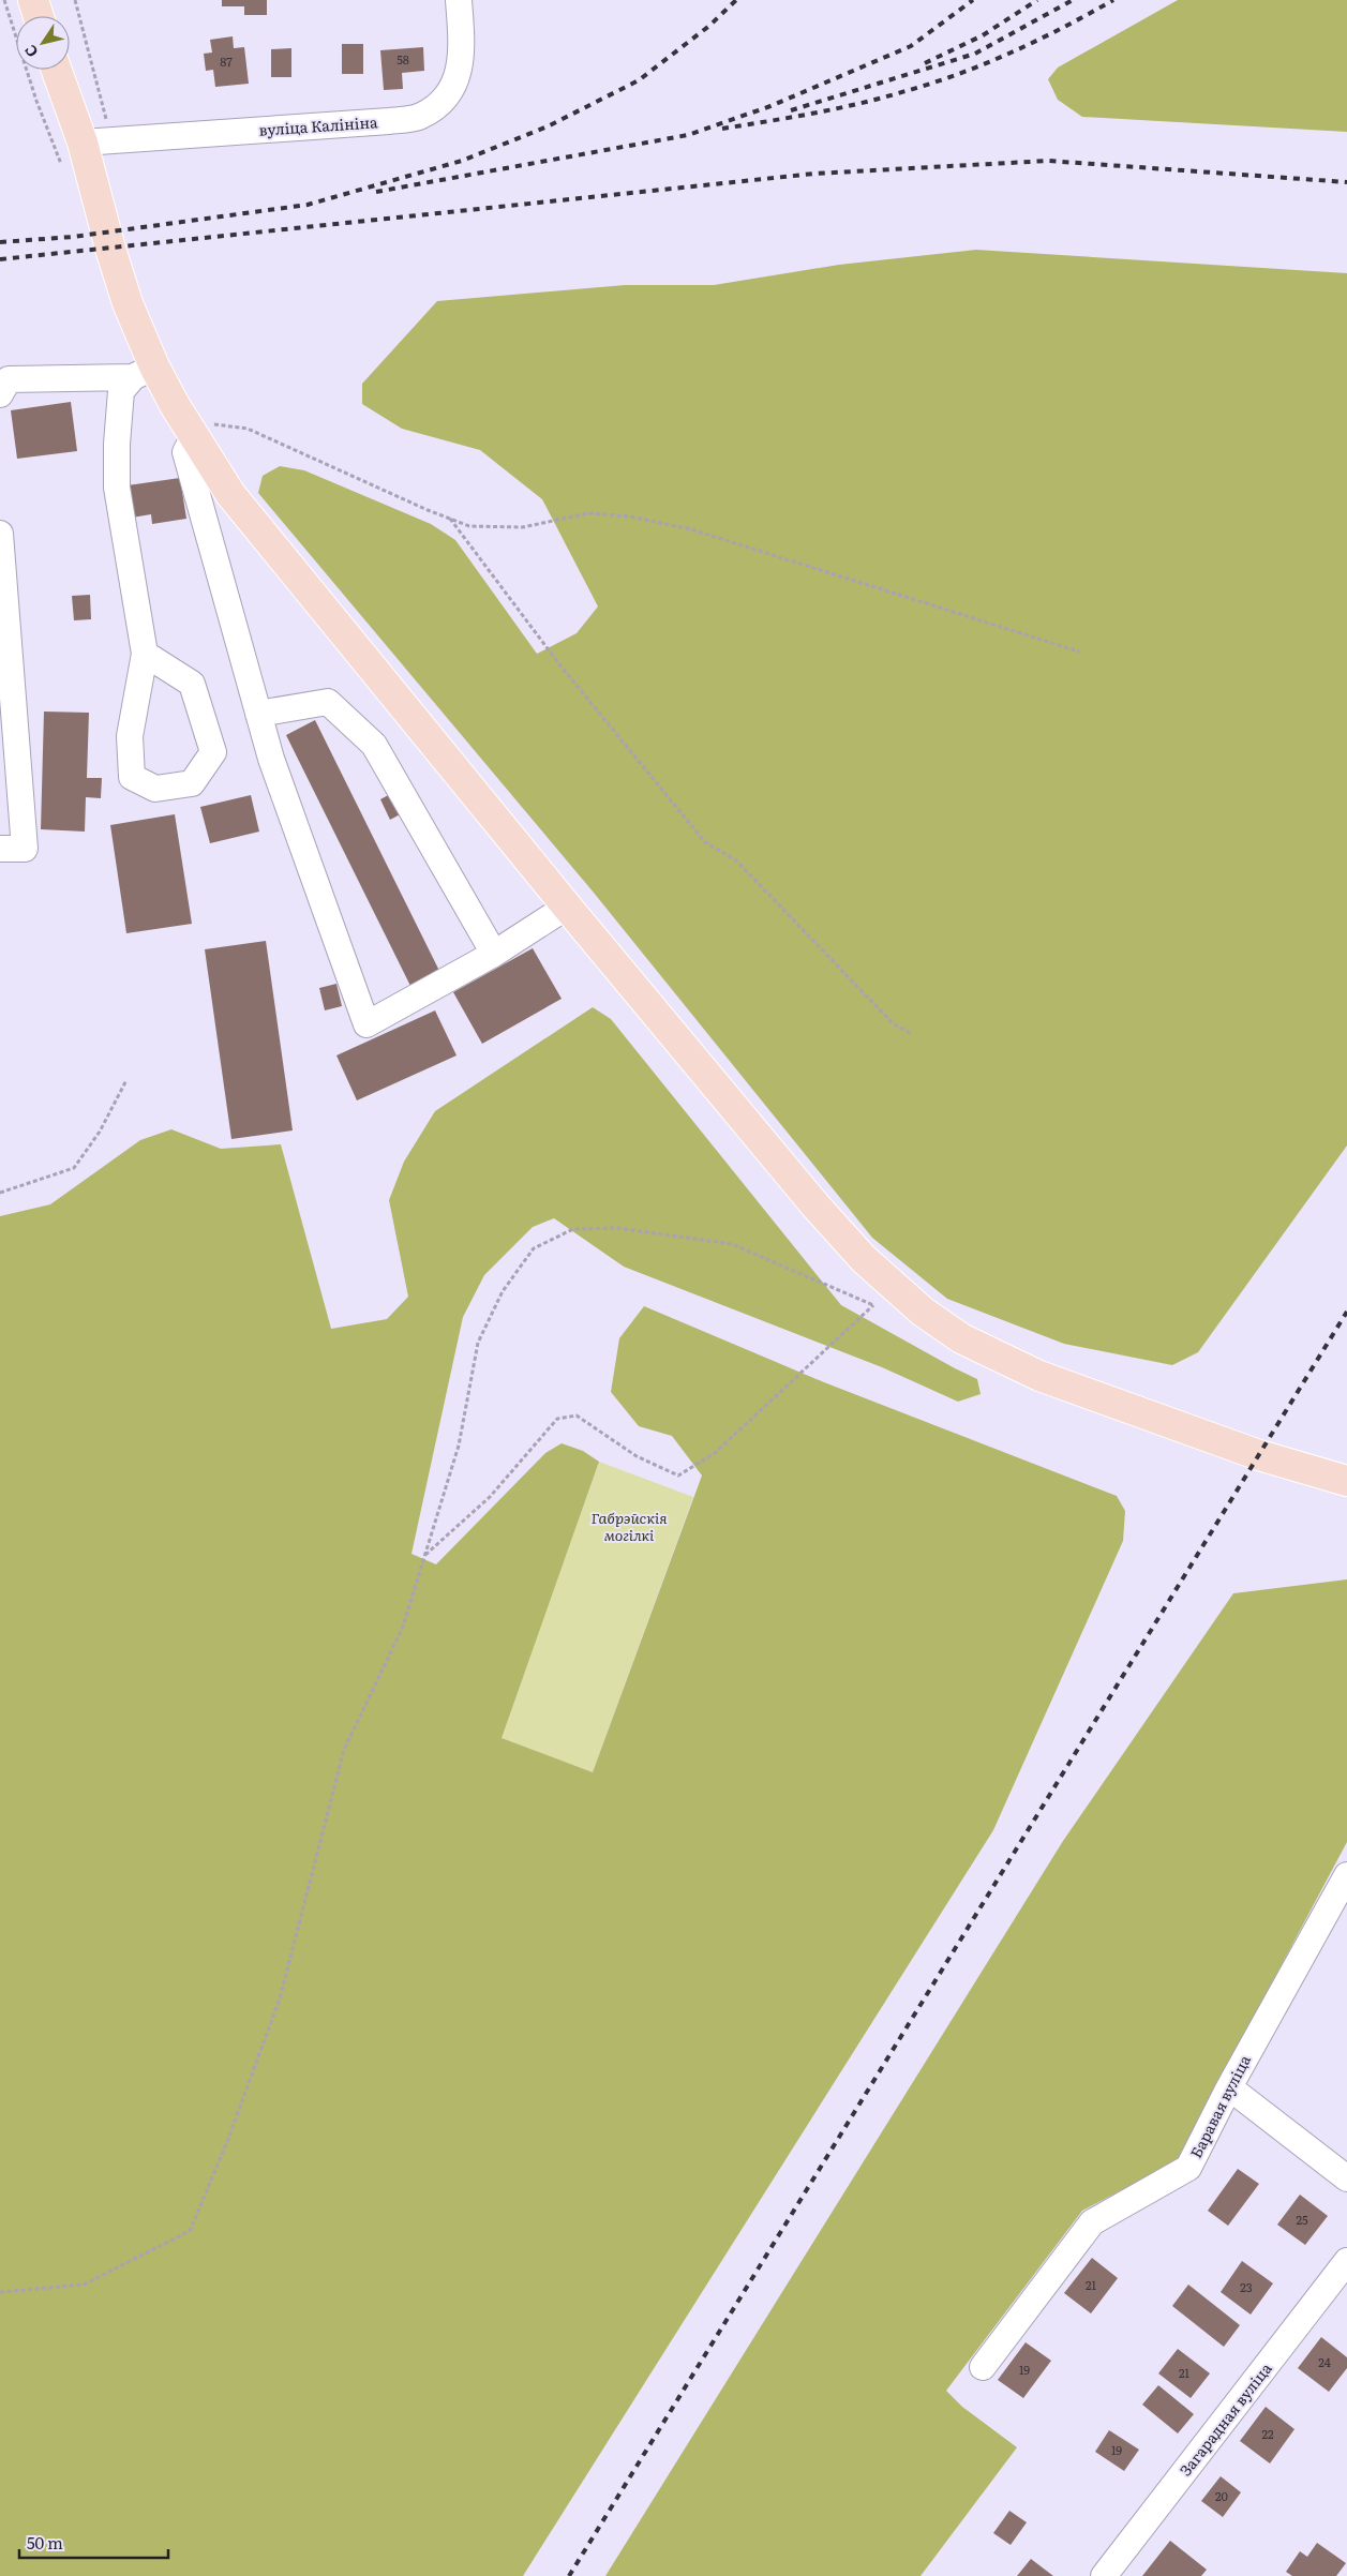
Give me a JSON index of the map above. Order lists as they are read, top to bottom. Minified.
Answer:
{"streets":{"street":["вуліца Калініна","Баравая вуліца","Загарадная вуліца"]},"parks":["Габрэйскія могілкі"],"house_numbers":["58","87","25","21","23","24","19","21","22","19","20"],"scale_bar":"50 m","north":"bottom left"}
